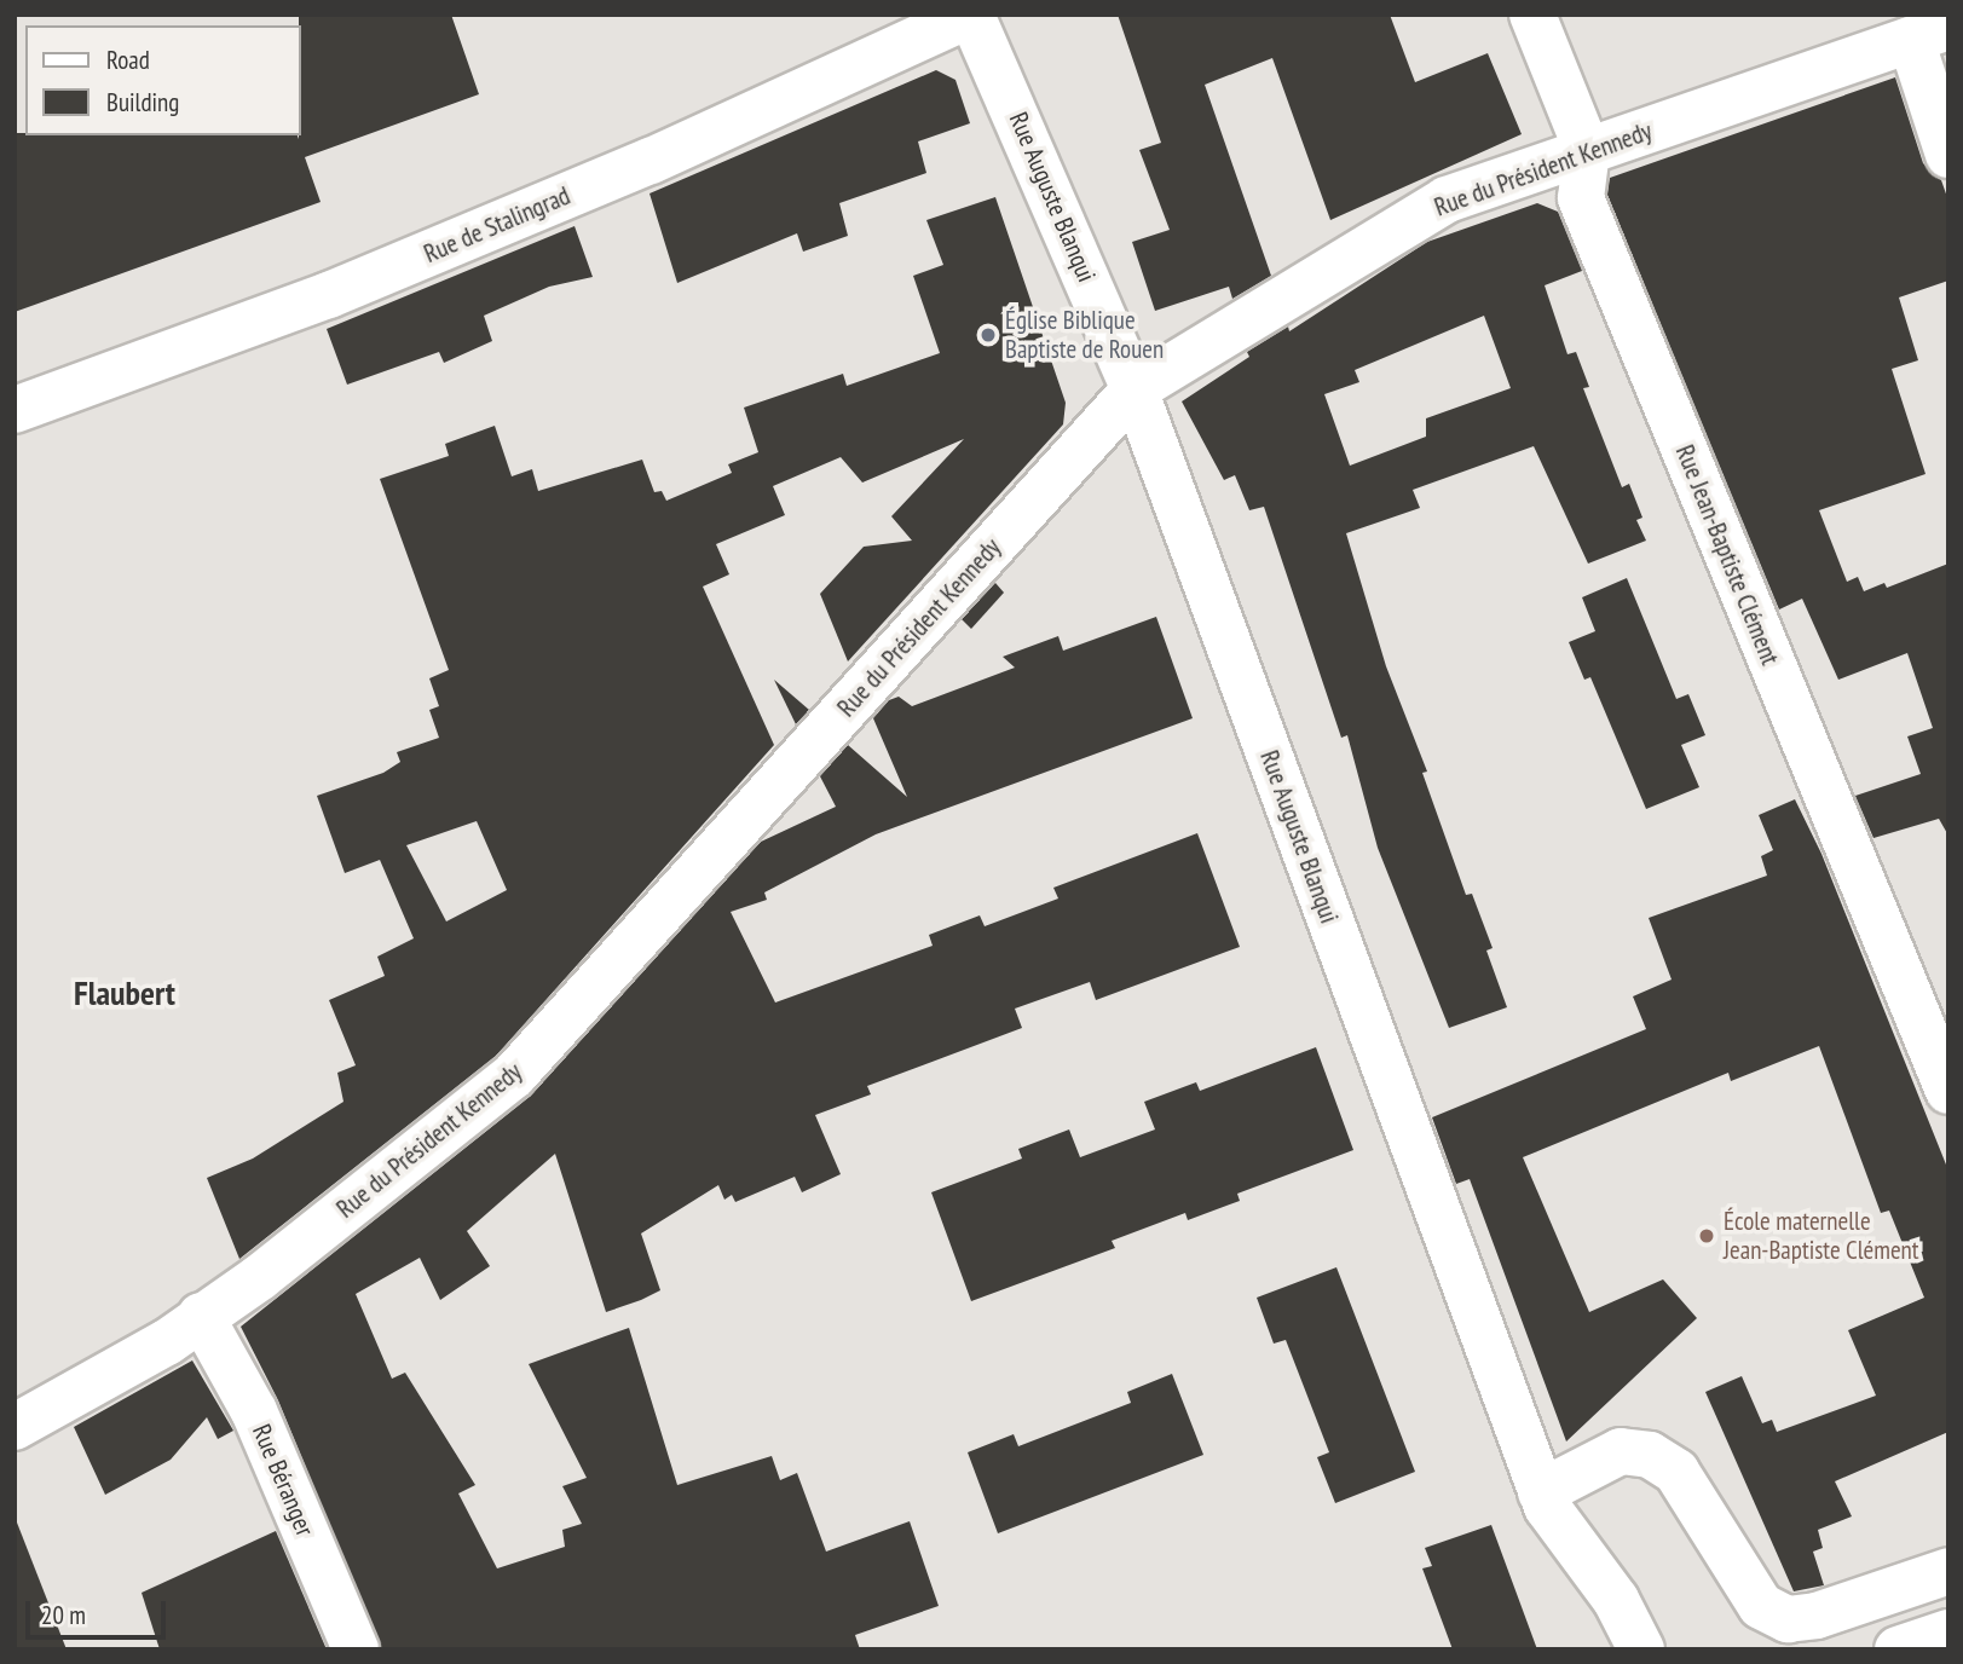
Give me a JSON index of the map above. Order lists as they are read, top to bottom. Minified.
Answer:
{"streets":{"street":["Rue du Président Kennedy","Rue Auguste Blanqui","Rue de Stalingrad","Rue Jean-Baptiste Clément","Rue Béranger"]},"crossings":[["Rue du Président Kennedy","Rue Auguste Blanqui"],["Rue du Président Kennedy","Rue Jean-Baptiste Clément"],["Rue du Président Kennedy","Rue Béranger"],["Rue Auguste Blanqui","Rue de Stalingrad"]],"districts":["Flaubert"],"places":["Église Biblique Baptiste de Rouen","École maternelle Jean-Baptiste Clément"],"legend":["Road","Building"],"scale_bar":"20 m"}
